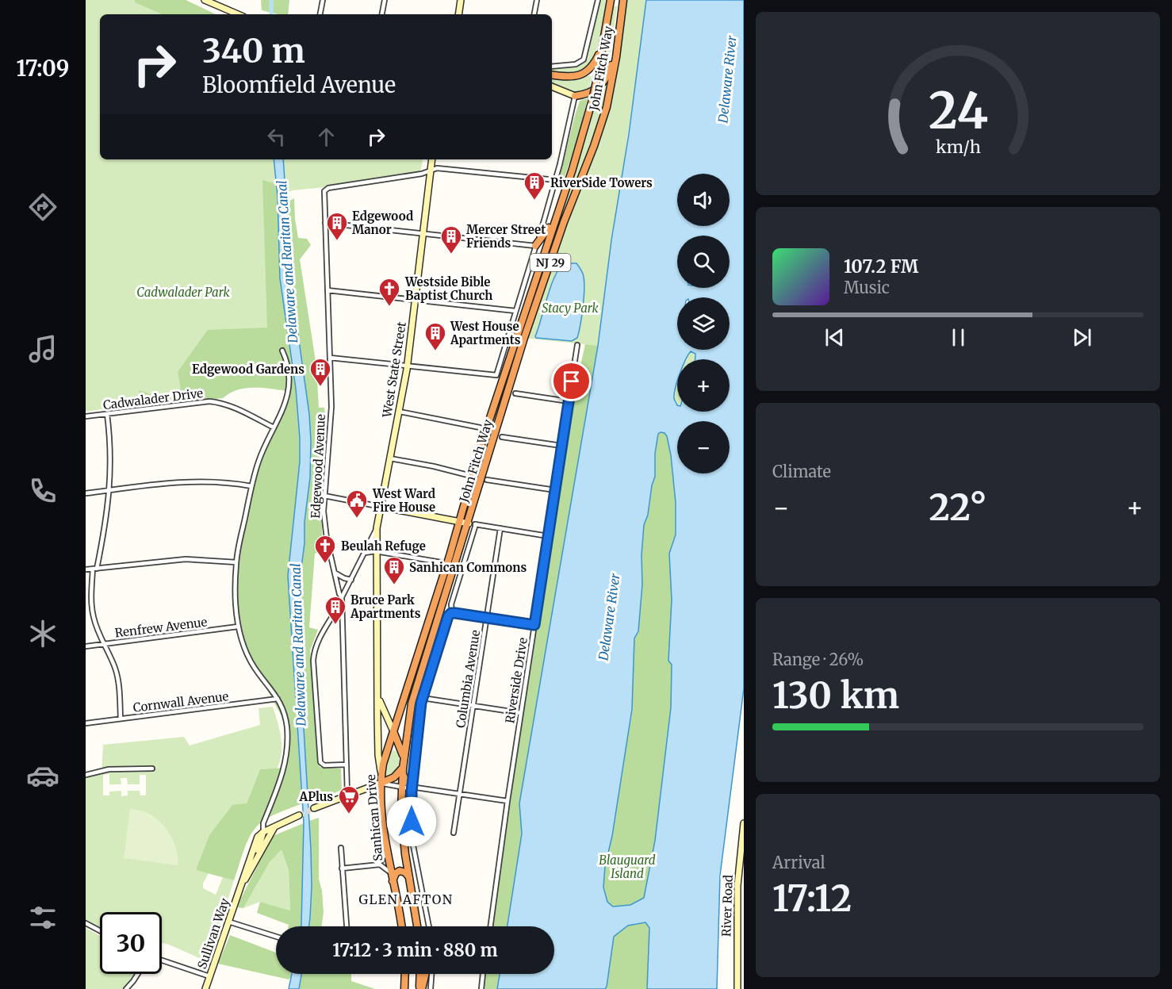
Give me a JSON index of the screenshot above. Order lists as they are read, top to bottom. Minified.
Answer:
{"streets":{"highway":["John Fitch Way","NJ 29","Sanhican Drive"],"main road":["West State Street","River Road","Sullivan Way"],"street":["Cadwalader Drive","Edgewood Avenue","Renfrew Avenue","Columbia Avenue","Riverside Drive","Cornwall Avenue"]},"crossings":[["John Fitch Way","Sanhican Drive"],["West State Street","Edgewood Avenue"],["West State Street","Sanhican Drive"]],"districts":["GLEN AFTON"],"water":["Delaware River","Delaware and Raritan Canal"],"parks":["Cadwalader Park","Stacy Park","Blauguard Island"],"places":{"building":["RiverSide Towers","Edgewood Manor","Mercer Street Friends","West House Apartments","Edgewood Gardens","Sanhican Commons","Bruce Park Apartments"],"church":["Westside Bible Baptist Church","Beulah Refuge"],"public building":["West Ward Fire House"],"supermarket":["APlus"]},"page":{"tabs":"17:09","turn":["340 m","Bloomfield Avenue"],"map_buttons":["+","−"],"song":["107.2 FM","Music"],"tile":["Climate",["Range · 26%","130 km"],["Arrival","17:12"]],"heat":["−","22°","+"],"limit":"30","trip":"17:12 · 3 min · 880 m","gauge":["24","km/h"]}}
